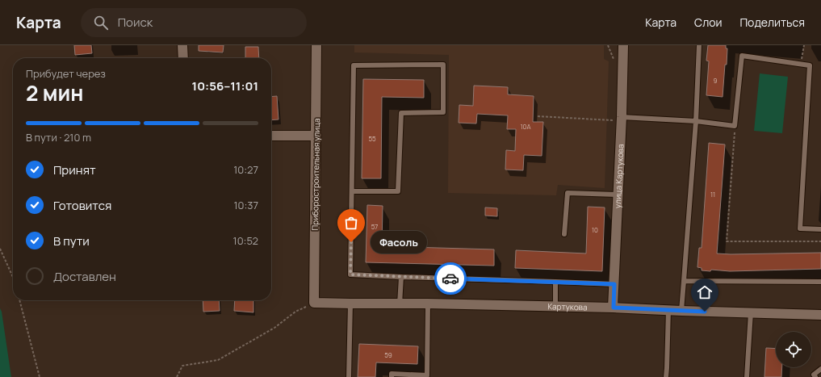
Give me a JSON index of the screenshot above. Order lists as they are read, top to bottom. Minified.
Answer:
{"streets":{"street":["Приборостроительная улица","улица Картукова","Картукова"]},"crossings":[["Приборостроительная улица","Картукова"],["улица Картукова","Картукова"]],"places":["Фасоль"],"house_numbers":["9","10А","55","11","57","10","59"],"page":{"header":"Карта","search":"Поиск","nav":["Карта","Слои","Поделиться"],"heading":["2 мин","Прибудет через","10:56–11:01"],"bar":"В пути · 210 m","list":[["Принят","10:27"],["Готовится","10:37"],["В пути","10:52"],"Доставлен"],"bubble":"Фасоль"}}
